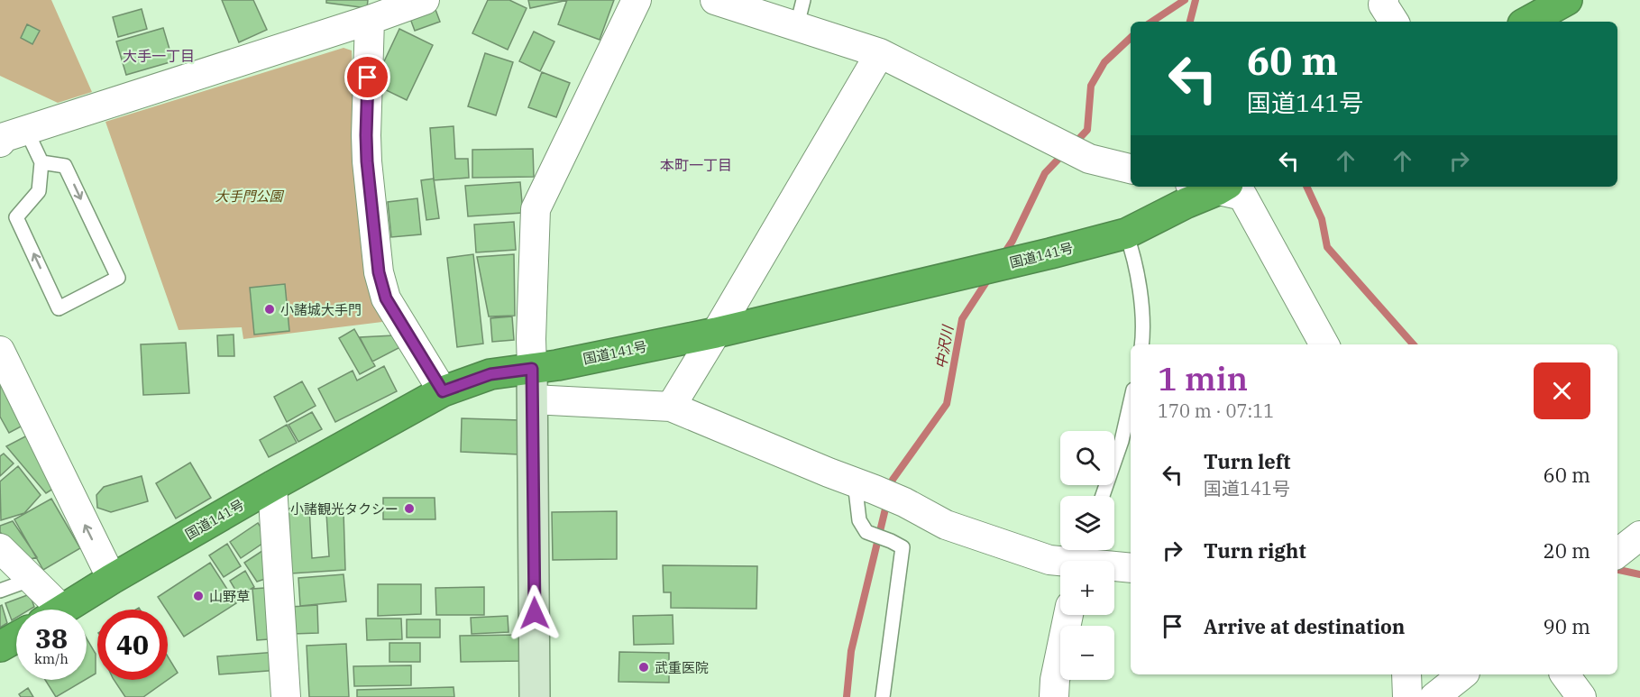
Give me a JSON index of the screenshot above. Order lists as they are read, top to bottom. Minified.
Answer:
{"streets":{"highway":["国道141号"]},"districts":["大手一丁目","本町一丁目"],"water":["中沢川"],"parks":["大手門公園"],"places":["小諸城大手門","小諸観光タクシー","山野草","武重医院"],"page":{"turn":["60 m","国道141号"],"heading":["1 min","170 m · 07:11"],"map_buttons":["+","−"],"list":[{"name":"Turn left","note":"国道141号","value":"60 m"},{"name":"Turn right","value":"20 m"},{"name":"Arrive at destination","value":"90 m"}],"speed":"38 km/h","limit":"40"}}
